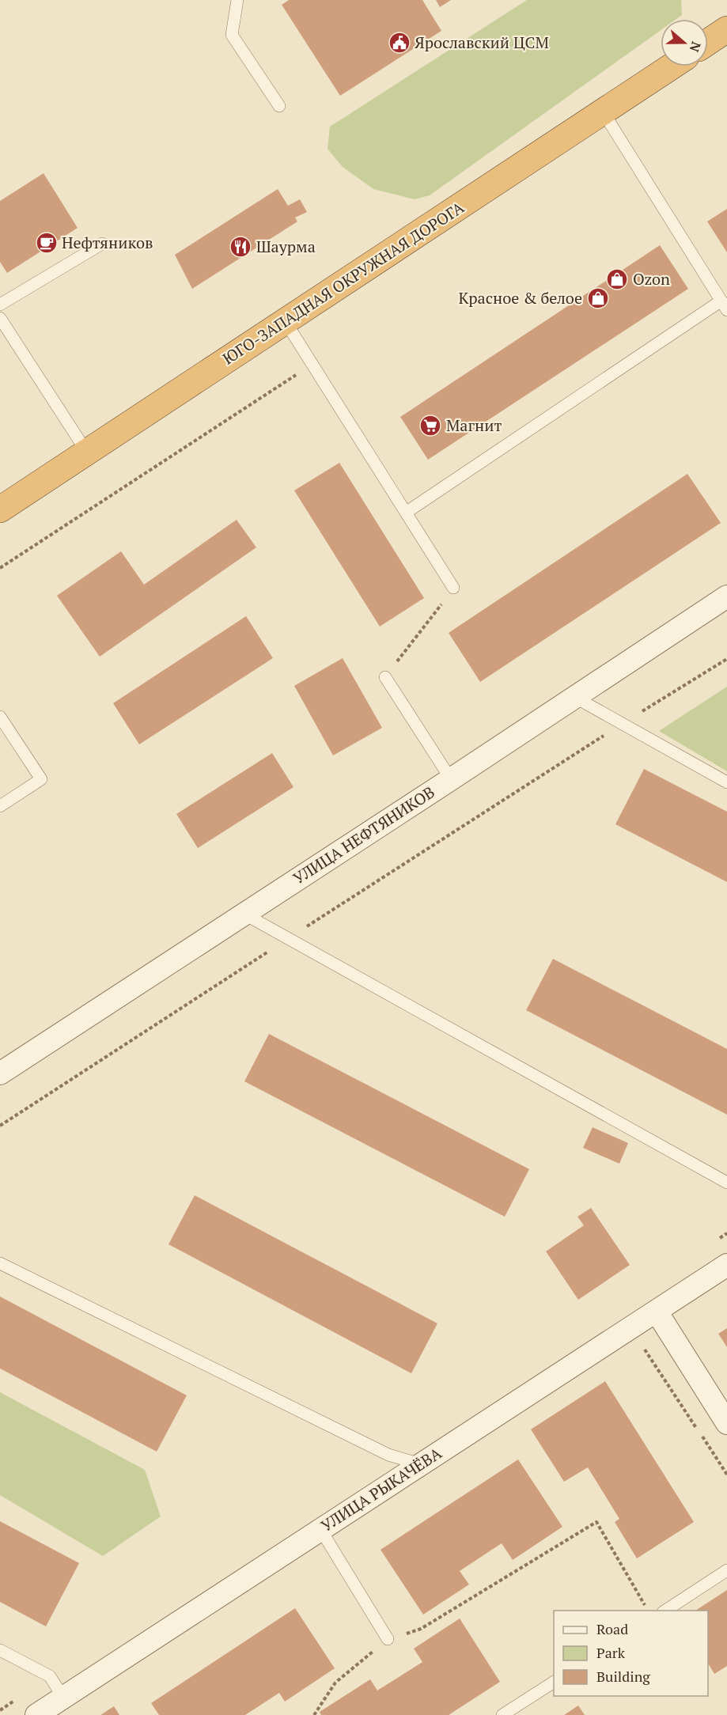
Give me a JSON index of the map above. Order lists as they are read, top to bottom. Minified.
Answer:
{"streets":{"highway":["ЮГО-ЗАПАДНАЯ ОКРУЖНАЯ ДОРОГА"],"street":["УЛИЦА НЕФТЯНИКОВ","УЛИЦА РЫКАЧЁВА"]},"places":{"public building":["Ярославский ЦСМ"],"cafe":["Нефтяников"],"restaurant":["Шаурма"],"shop":["Ozon","Красное & белое"],"supermarket":["Магнит"]},"legend":["Road","Park","Building"],"north":"right"}
